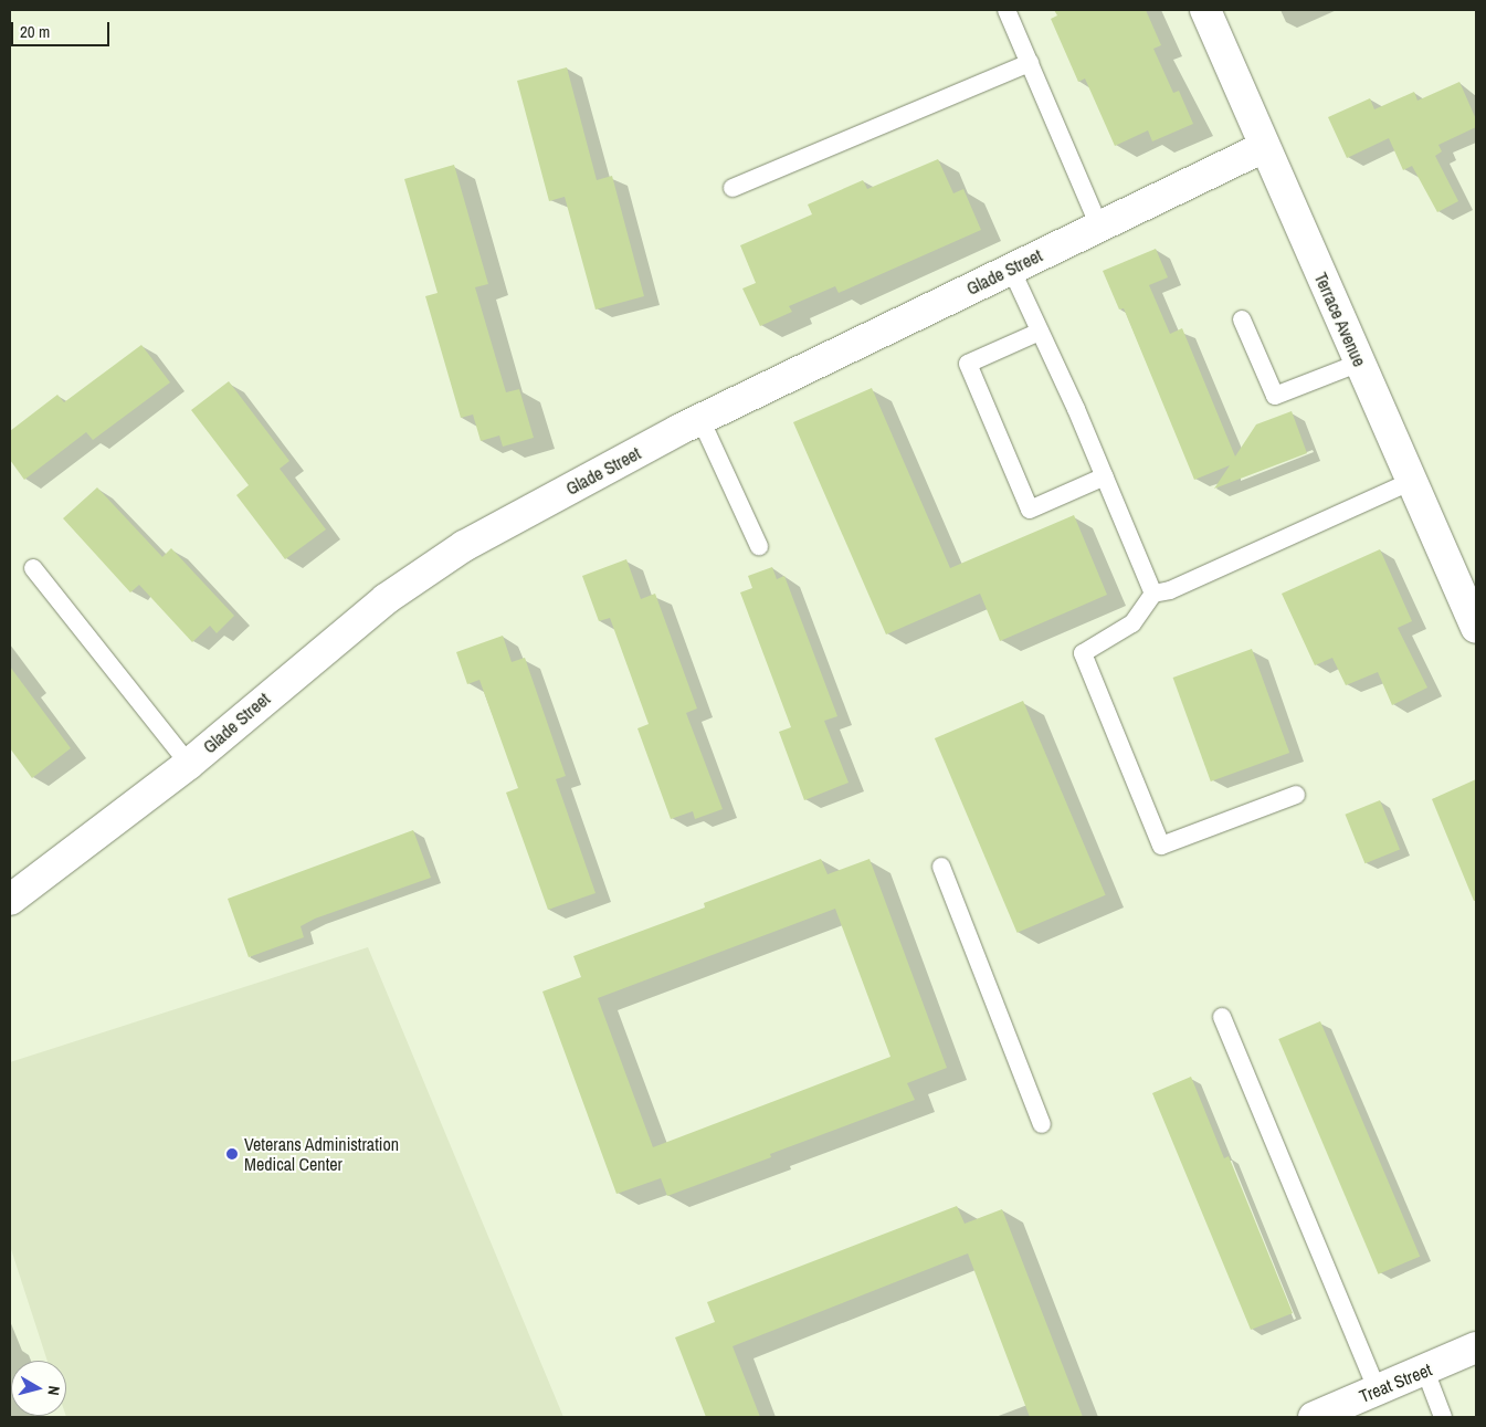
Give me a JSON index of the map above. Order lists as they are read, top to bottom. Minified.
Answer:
{"streets":{"street":["Glade Street","Terrace Avenue","Treat Street"]},"crossings":[["Glade Street","Terrace Avenue"]],"places":["Veterans Administration Medical Center"],"scale_bar":"20 m","north":"right"}
